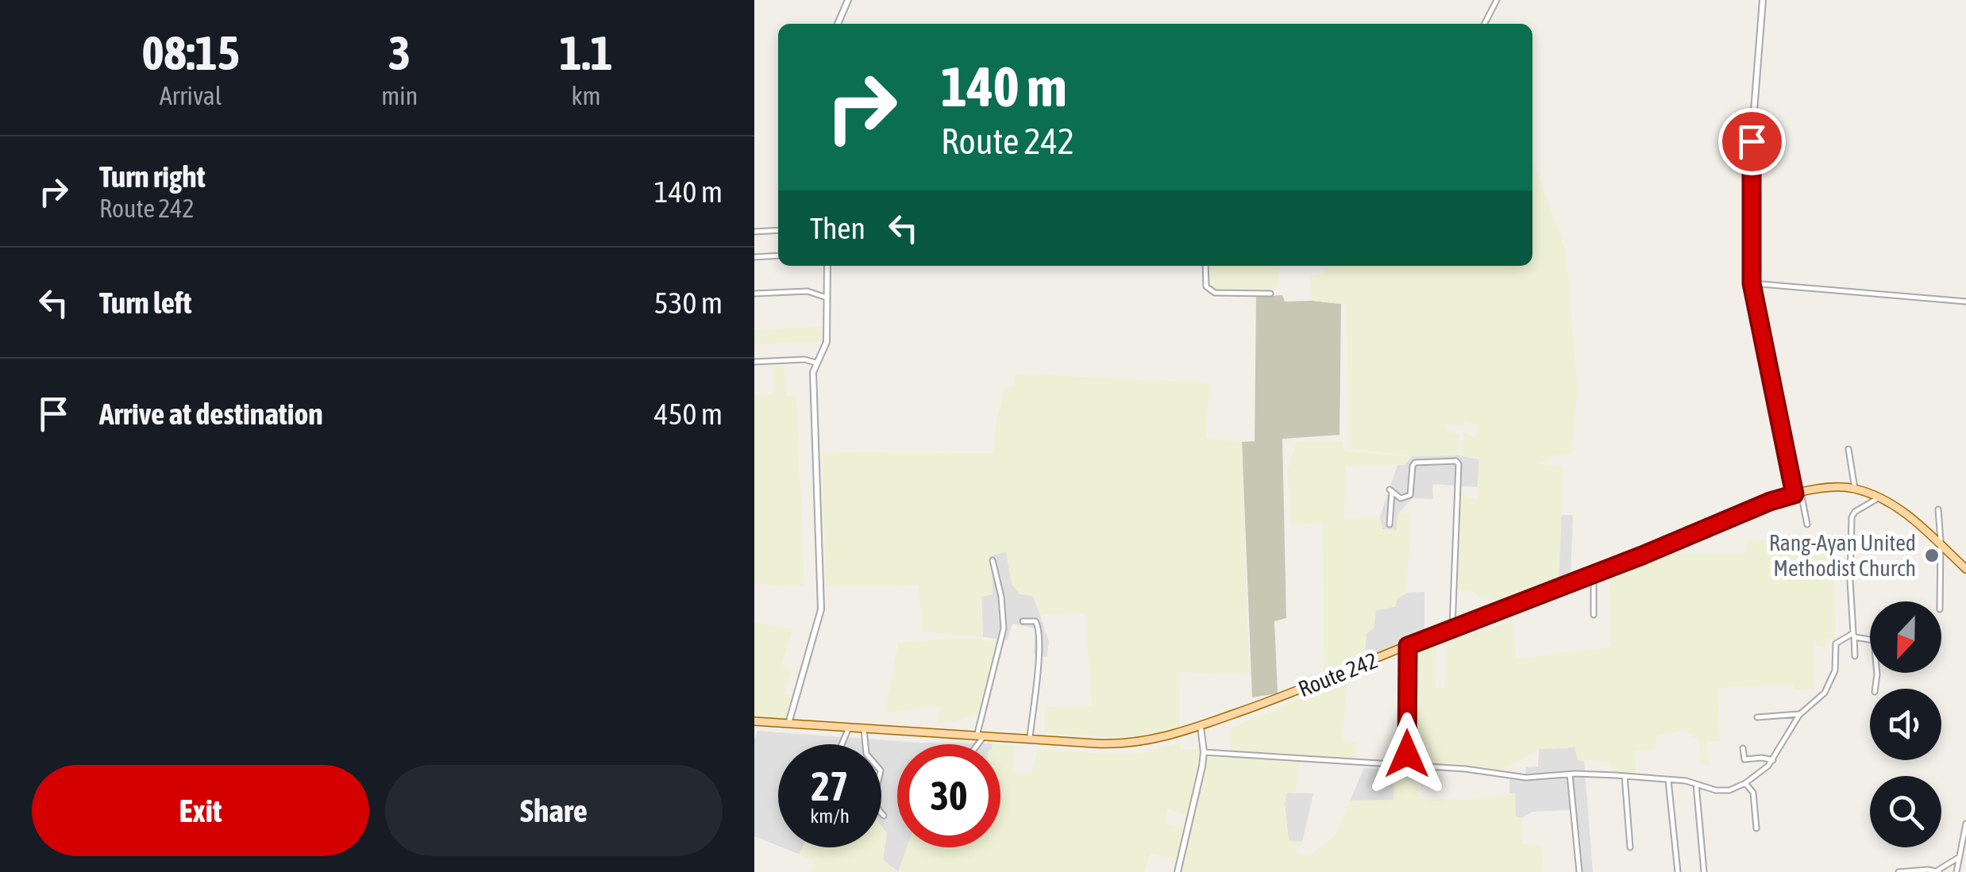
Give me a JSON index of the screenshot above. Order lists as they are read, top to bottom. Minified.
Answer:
{"streets":{"main road":["Route 242"]},"places":["Rang-Ayan United Methodist Church"],"north":"bottom","page":{"eta":["08:15","Arrival","3","min","1.1","km"],"turn":["140 m","Route 242"],"list":[{"name":"Turn right","note":"Route 242","value":"140 m"},{"name":"Turn left","value":"530 m"},{"name":"Arrive at destination","value":"450 m"}],"then":"Then","speed":"27 km/h","limit":"30","buttons":["Exit","Share"]}}
